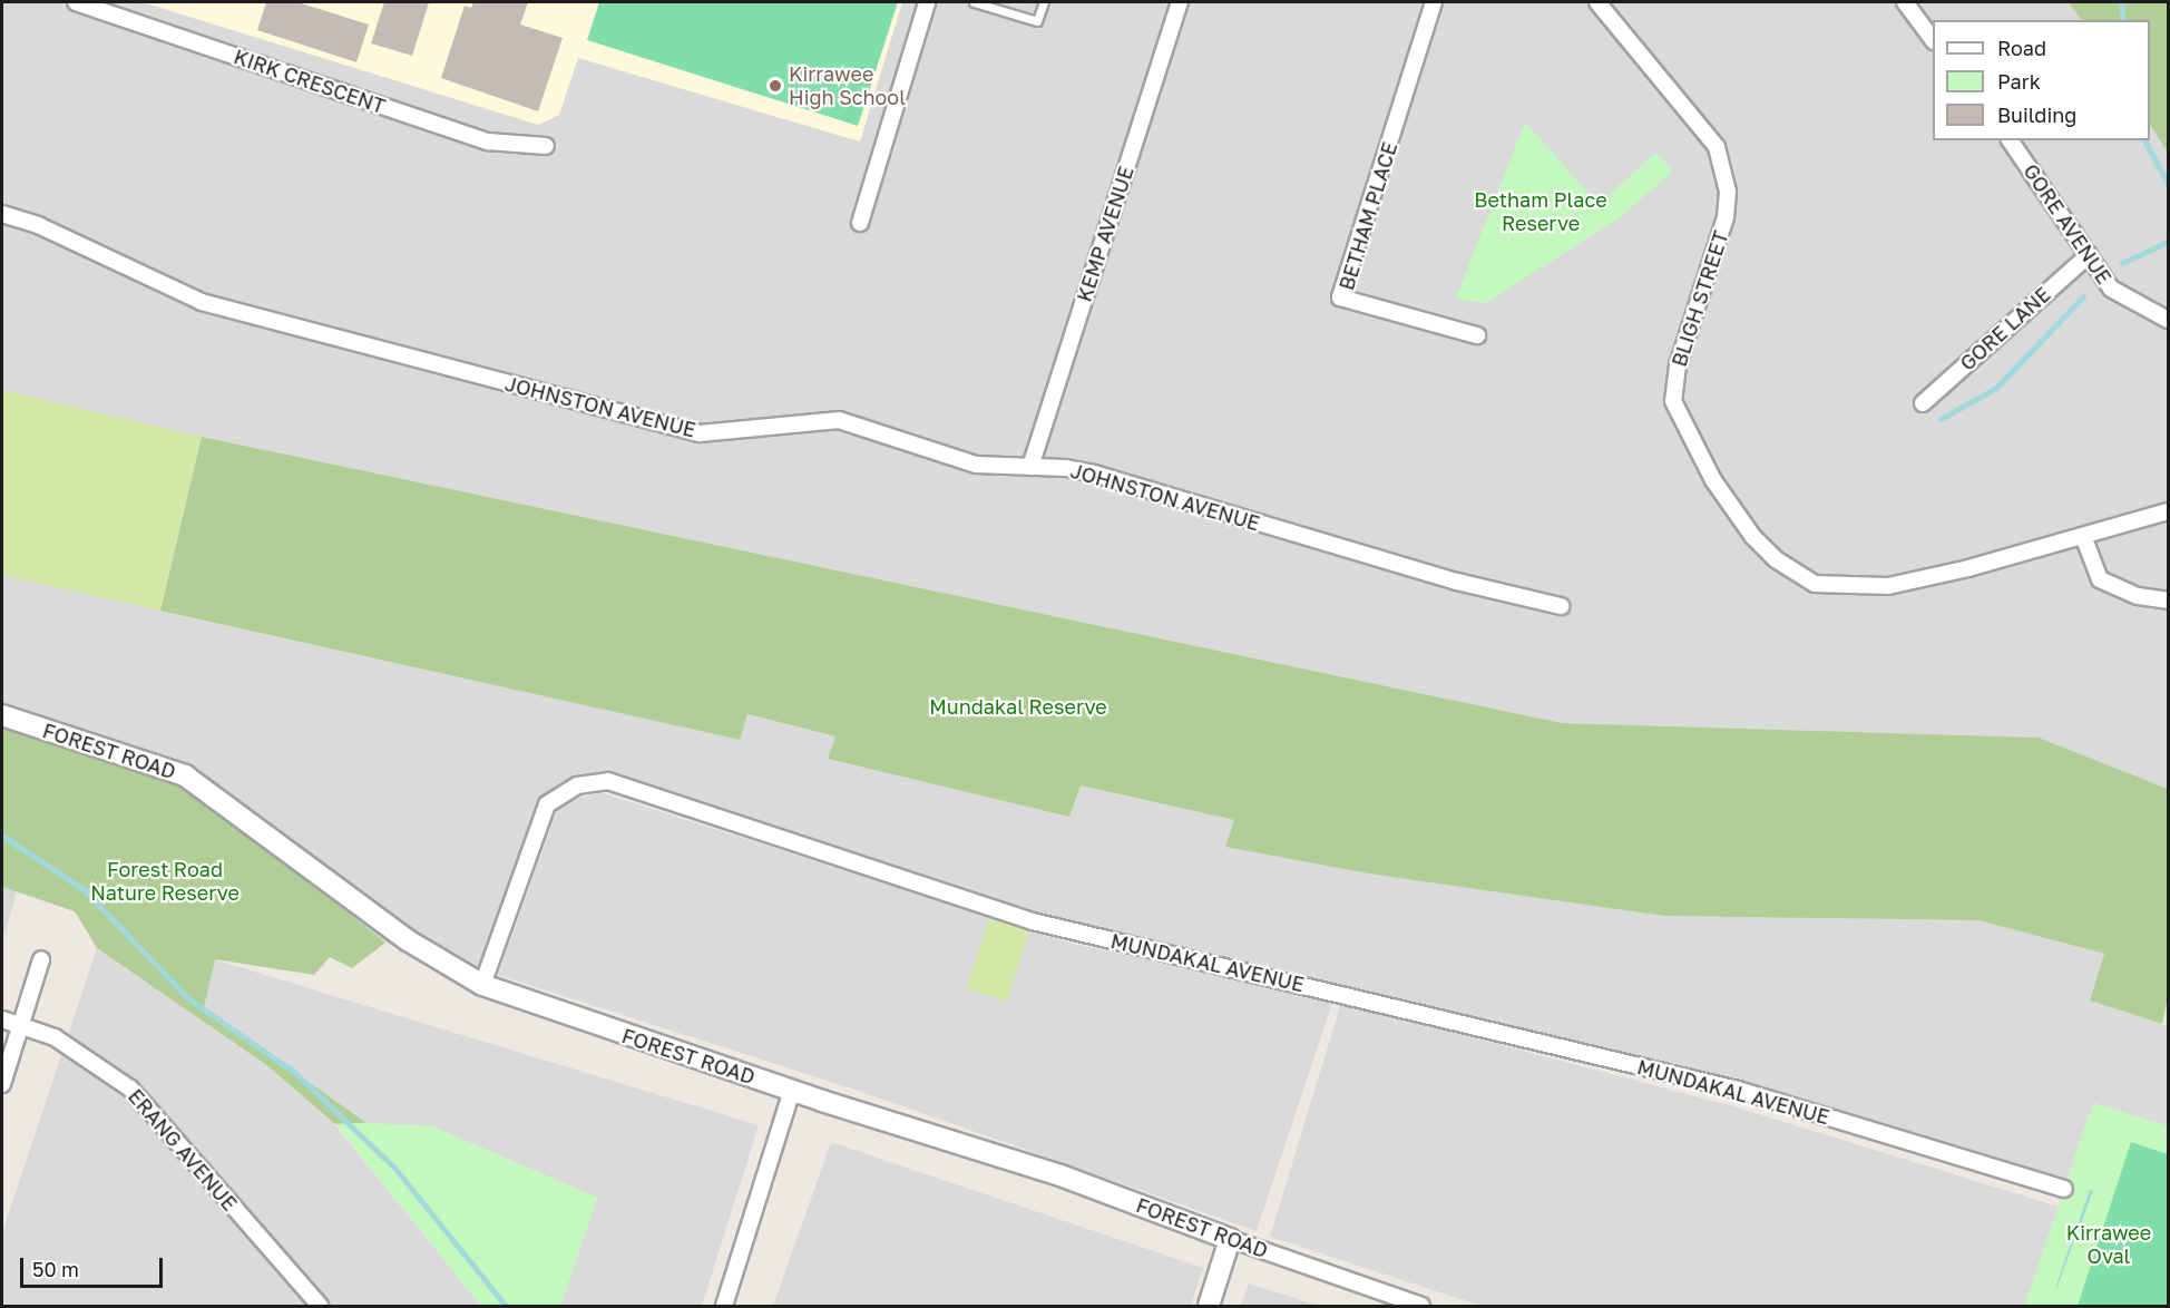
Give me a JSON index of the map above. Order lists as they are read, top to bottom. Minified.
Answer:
{"streets":{"street":["KIRK CRESCENT","BETHAM PLACE","GORE AVENUE","KEMP AVENUE","BLIGH STREET","GORE LANE","JOHNSTON AVENUE","FOREST ROAD","MUNDAKAL AVENUE","ERANG AVENUE"]},"crossings":[["GORE AVENUE","GORE LANE"],["KEMP AVENUE","JOHNSTON AVENUE"],["FOREST ROAD","MUNDAKAL AVENUE"]],"parks":["Betham Place Reserve","Mundakal Reserve","Forest Road Nature Reserve","Kirrawee Oval"],"places":["Kirrawee High School"],"legend":["Road","Park","Building"],"scale_bar":"50 m"}
